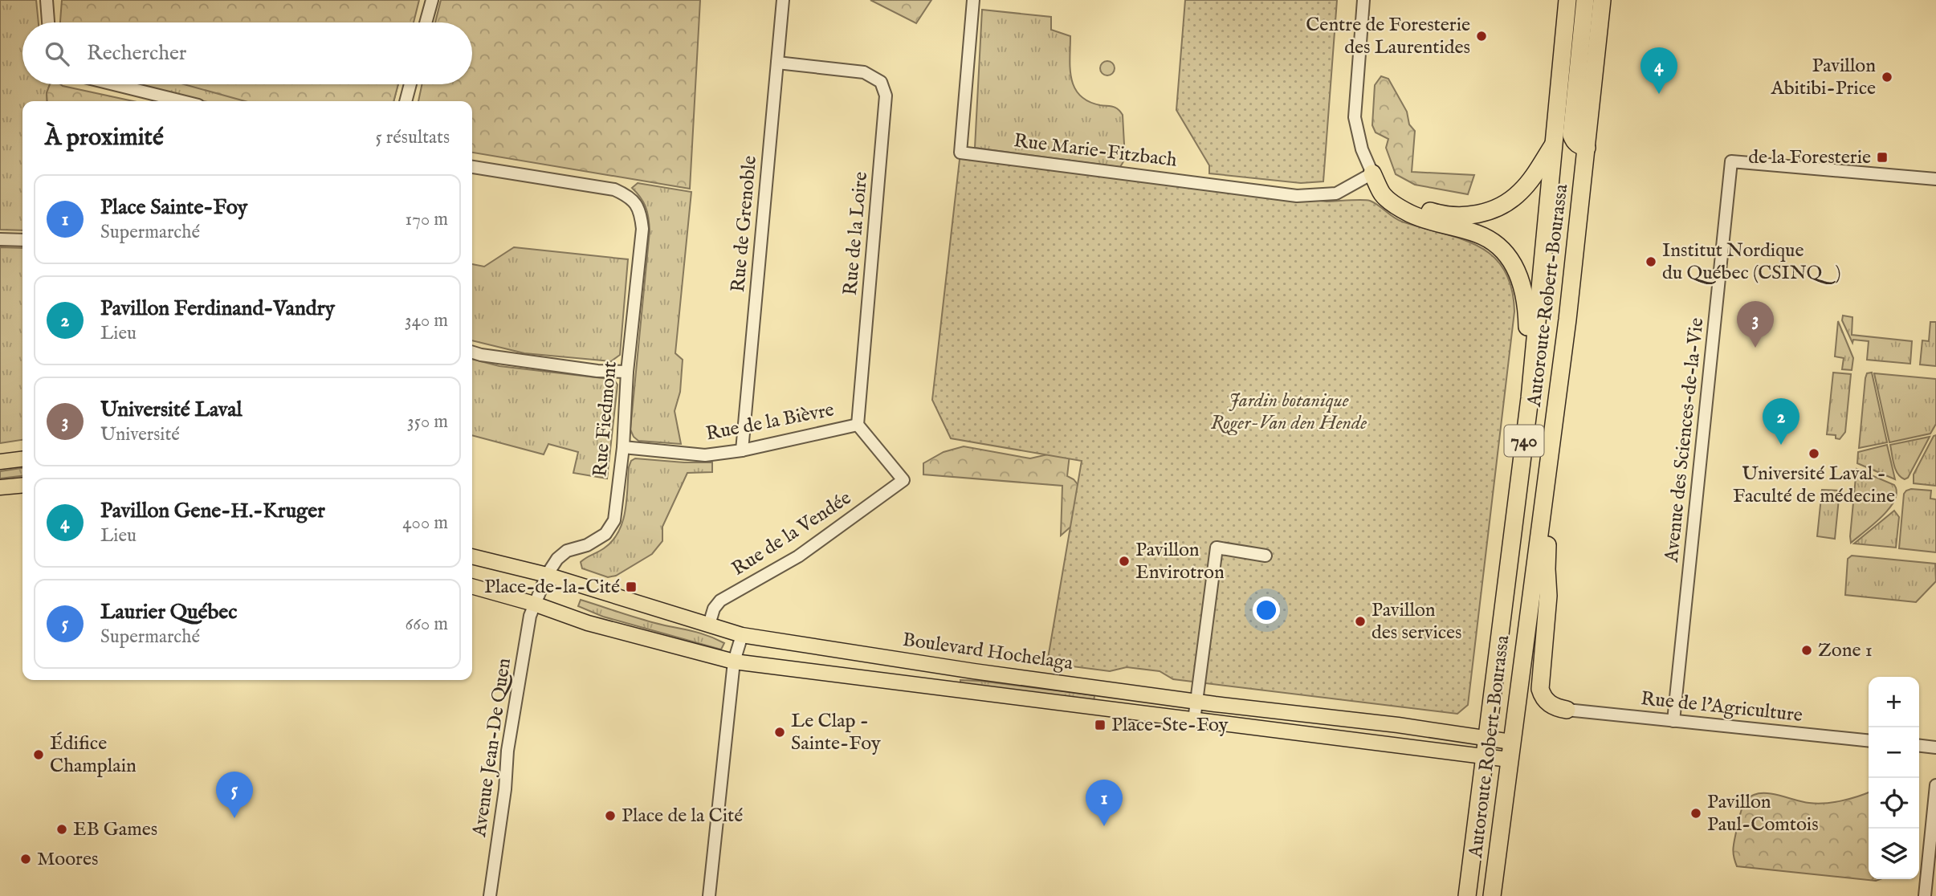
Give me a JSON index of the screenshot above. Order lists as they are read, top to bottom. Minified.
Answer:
{"streets":{"highway":["Autoroute Robert-Bourassa","740"],"main road":["Boulevard Hochelaga"],"street":["Rue Marie-Fitzbach","Rue de Grenoble","Rue de la Loire","Rue Fiedmont","Rue de la Bièvre","Avenue des Sciences-de-la-Vie","Rue de la Vendée","Rue de l'Agriculture","Avenue Jean-De Quen"]},"crossings":[["Rue de Grenoble","Rue de la Loire"],["Rue de Grenoble","Rue de la Bièvre"],["Rue de la Loire","Rue de la Bièvre"],["Rue de la Loire","Rue de la Vendée"],["Autoroute Robert-Bourassa","Boulevard Hochelaga"],["Rue Fiedmont","Rue de la Bièvre"],["Rue Fiedmont","Boulevard Hochelaga"],["Rue Fiedmont","Avenue Jean-De Quen"],["Rue de la Bièvre","Rue de la Vendée"],["Avenue des Sciences-de-la-Vie","Rue de l'Agriculture"],["Rue de la Vendée","Boulevard Hochelaga"],["Boulevard Hochelaga","Avenue Jean-De Quen"]],"parks":["Jardin botanique Roger-Van den Hende"],"places":{"other":["Centre de Foresterie des Laurentides","Pavillon Abitibi-Price","Institut Nordique du Québec (CSINQ)","Université Laval - Faculté de médecine","Pavillon Envirotron","Pavillon des services","Zone 1","Le Clap - Sainte-Foy","Édifice Champlain","Pavillon Paul-Comtois","Place de la Cité","EB Games","Moores"],"transit":["de la Foresterie","Place-de-la-Cité","Place-Ste-Foy"]},"page":{"search":"Rechercher","pins":["4","3","2","5","1"],"heading":["À proximité","5 résultats"],"list":[{"mark":"1","name":"Place Sainte-Foy","note":"Supermarché","value":"170 m"},{"mark":"2","name":"Pavillon Ferdinand-Vandry","note":"Lieu","value":"340 m"},{"mark":"3","name":"Université Laval","note":"Université","value":"350 m"},{"mark":"4","name":"Pavillon Gene-H.-Kruger","note":"Lieu","value":"400 m"},{"mark":"5","name":"Laurier Québec","note":"Supermarché","value":"660 m"}],"map_buttons":["+","−"]}}
